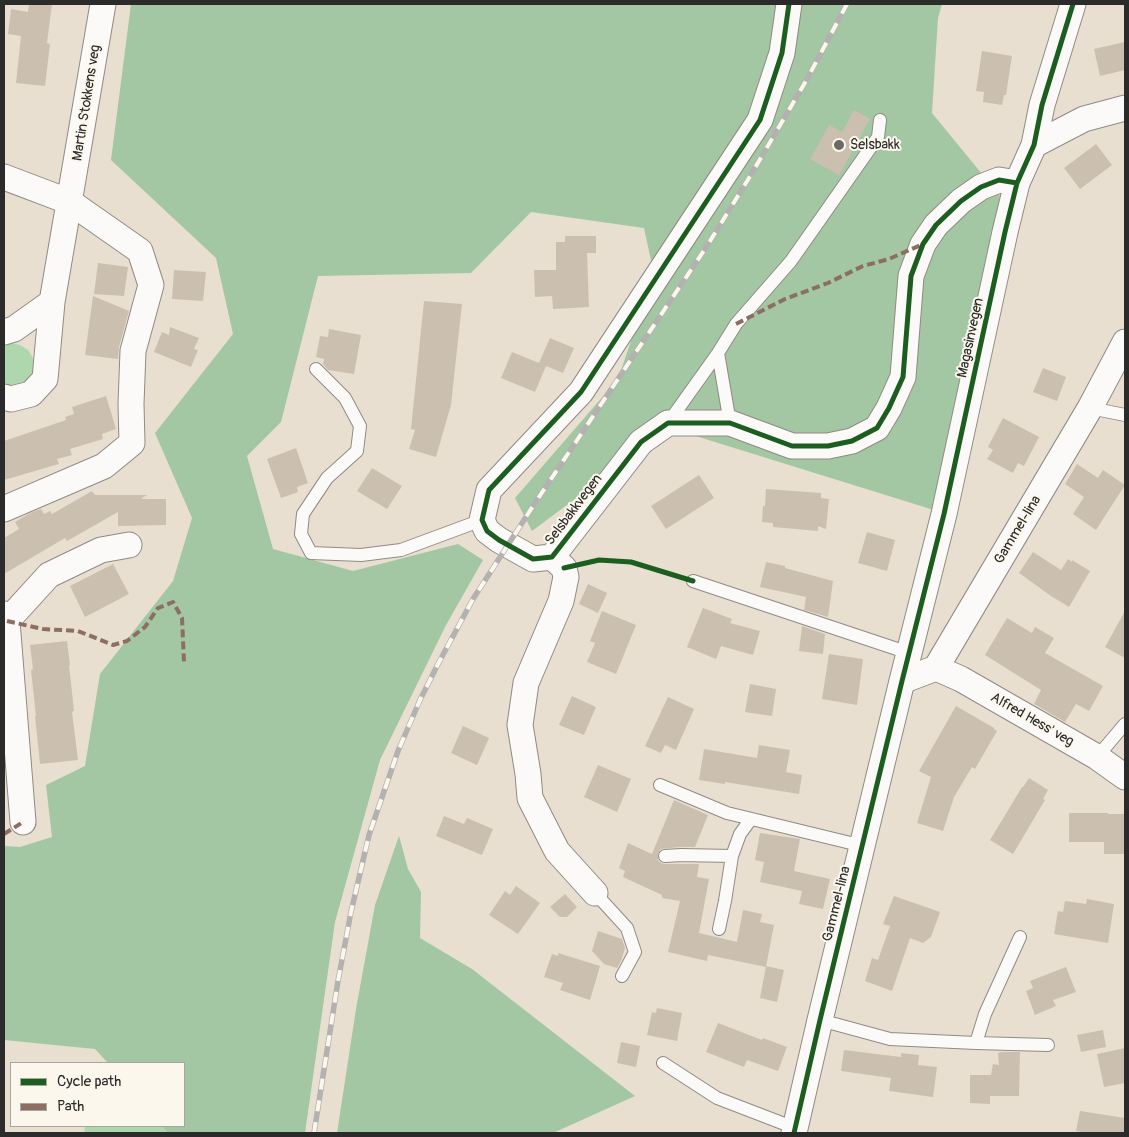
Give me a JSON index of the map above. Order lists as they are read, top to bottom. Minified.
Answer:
{"streets":{"street":["Martin Stokkens veg","Magasinvegen","Selsbakkvegen","Gammel-lina","Alfred Hess' veg"]},"crossings":[["Magasinvegen","Gammel-lina"],["Gammel-lina","Alfred Hess' veg"]],"places":["Selsbakk"],"legend":["Cycle path","Path"]}
